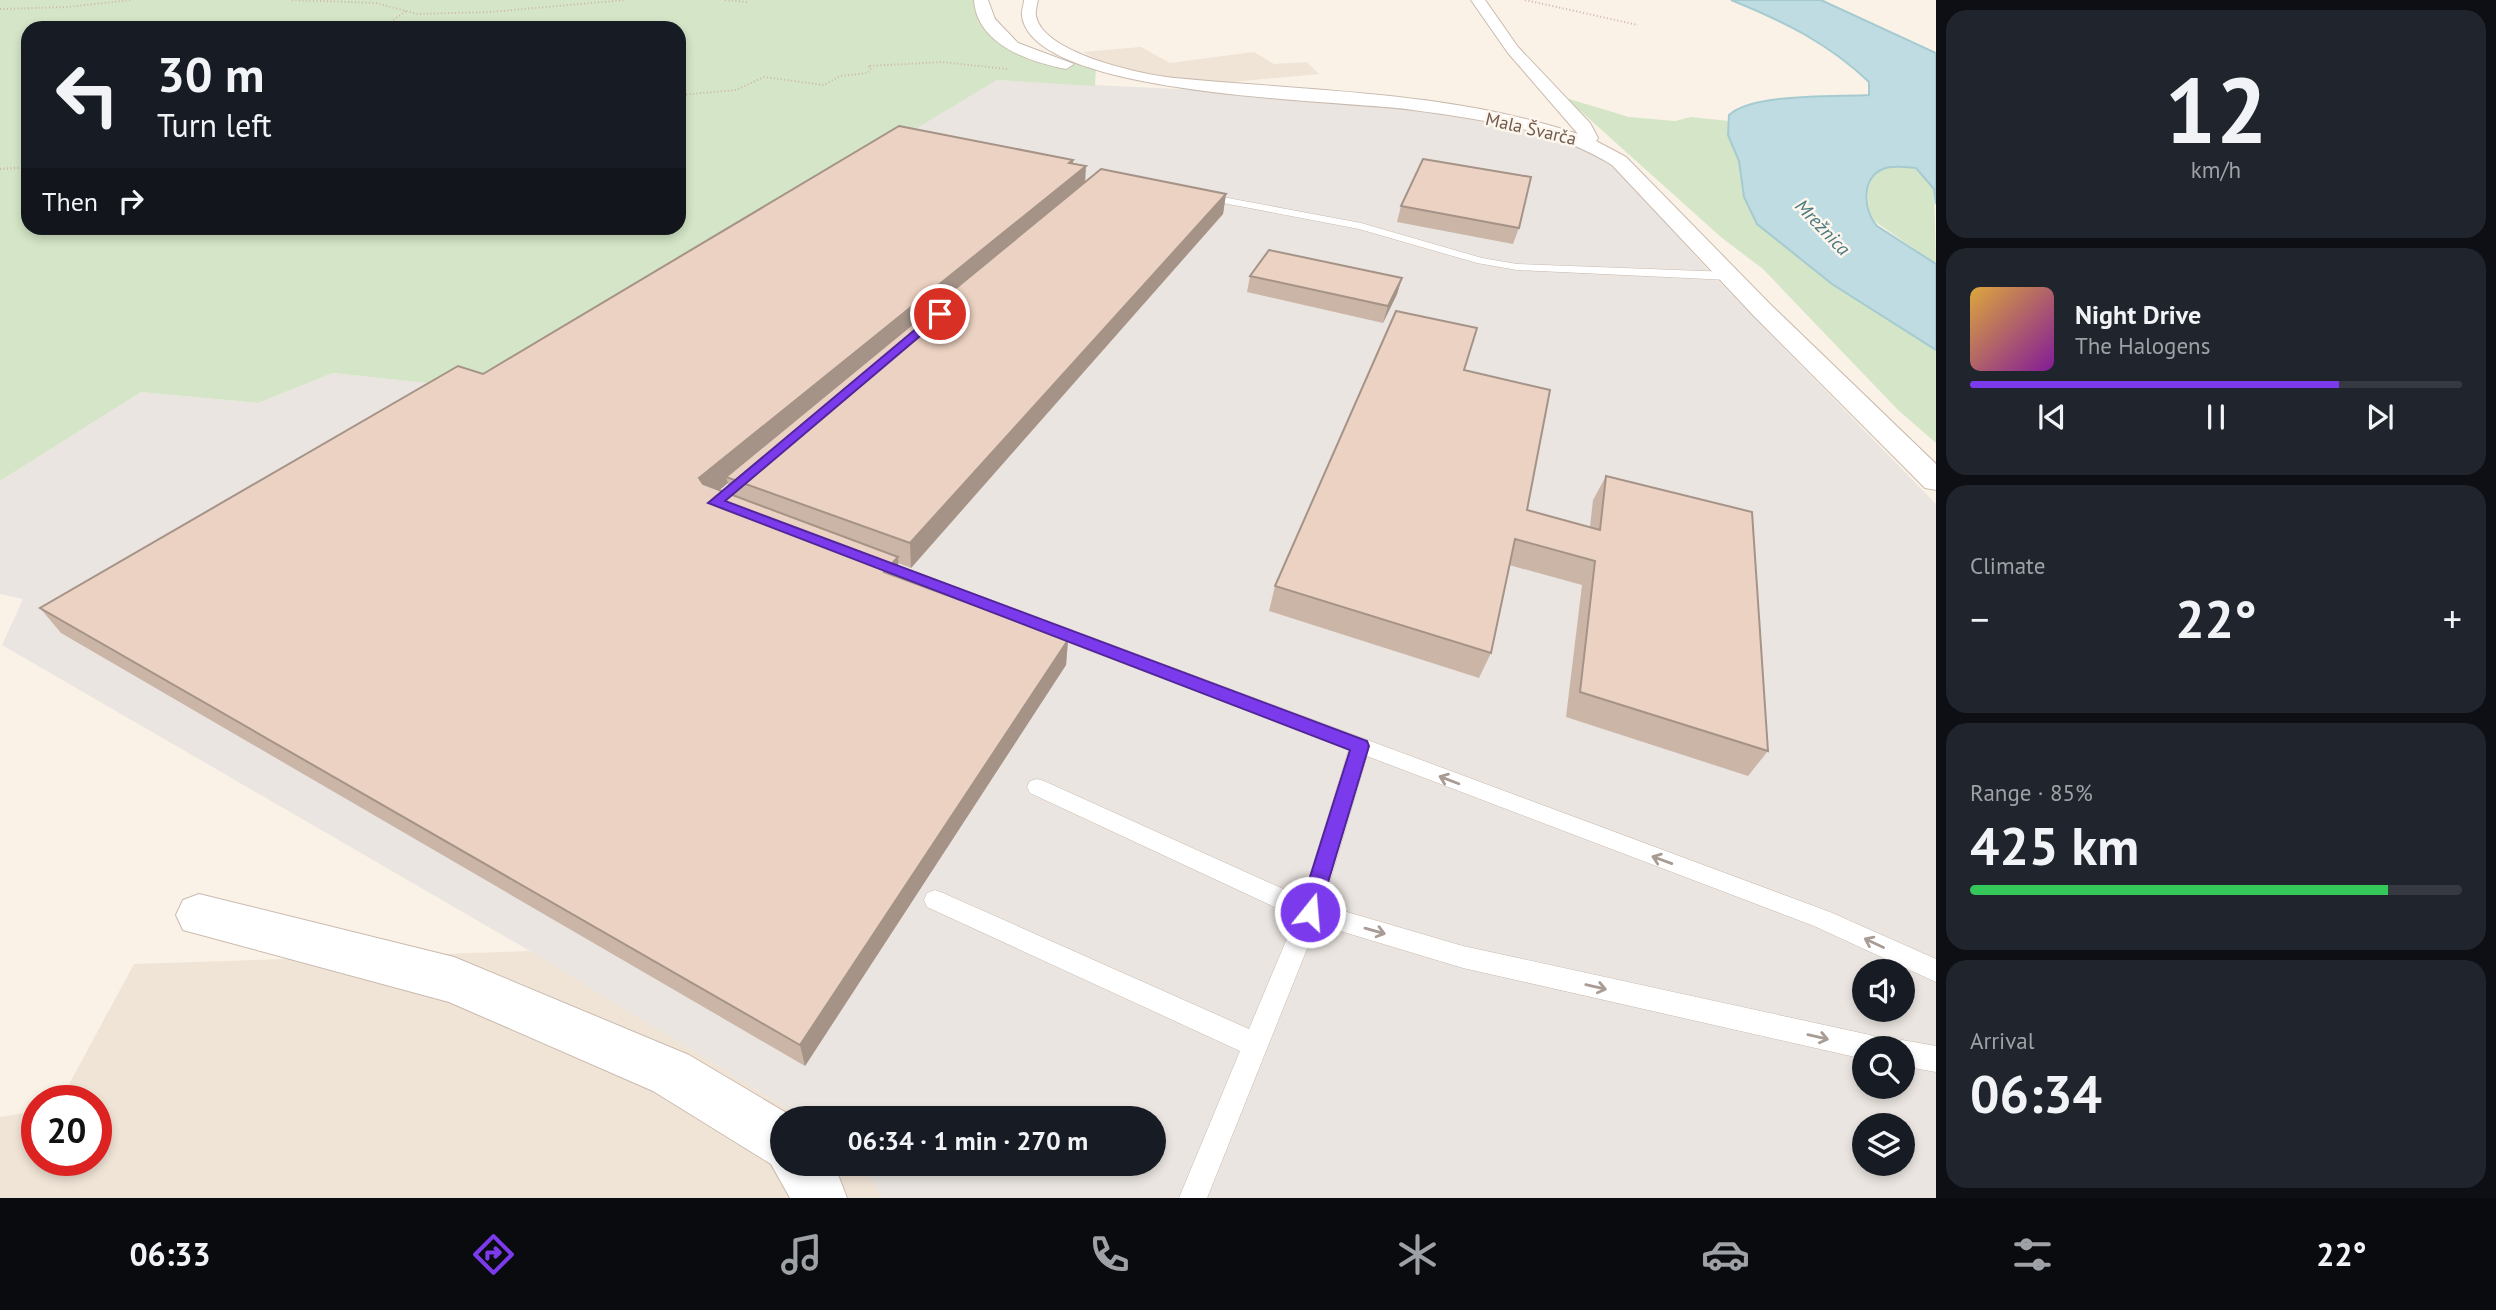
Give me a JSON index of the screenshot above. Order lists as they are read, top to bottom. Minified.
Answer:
{"streets":{"street":["Mala Švarča"]},"water":["Mrežnica"],"page":{"tile":[["12","km/h"],"Climate",["Range · 85%","425 km"],["Arrival","06:34"]],"turn":["30 m","Turn left"],"then":"Then","song":["Night Drive","The Halogens"],"heat":["−","22°","+"],"limit":"20","trip":"06:34 · 1 min · 270 m","tabs":["06:33","22°"]}}
